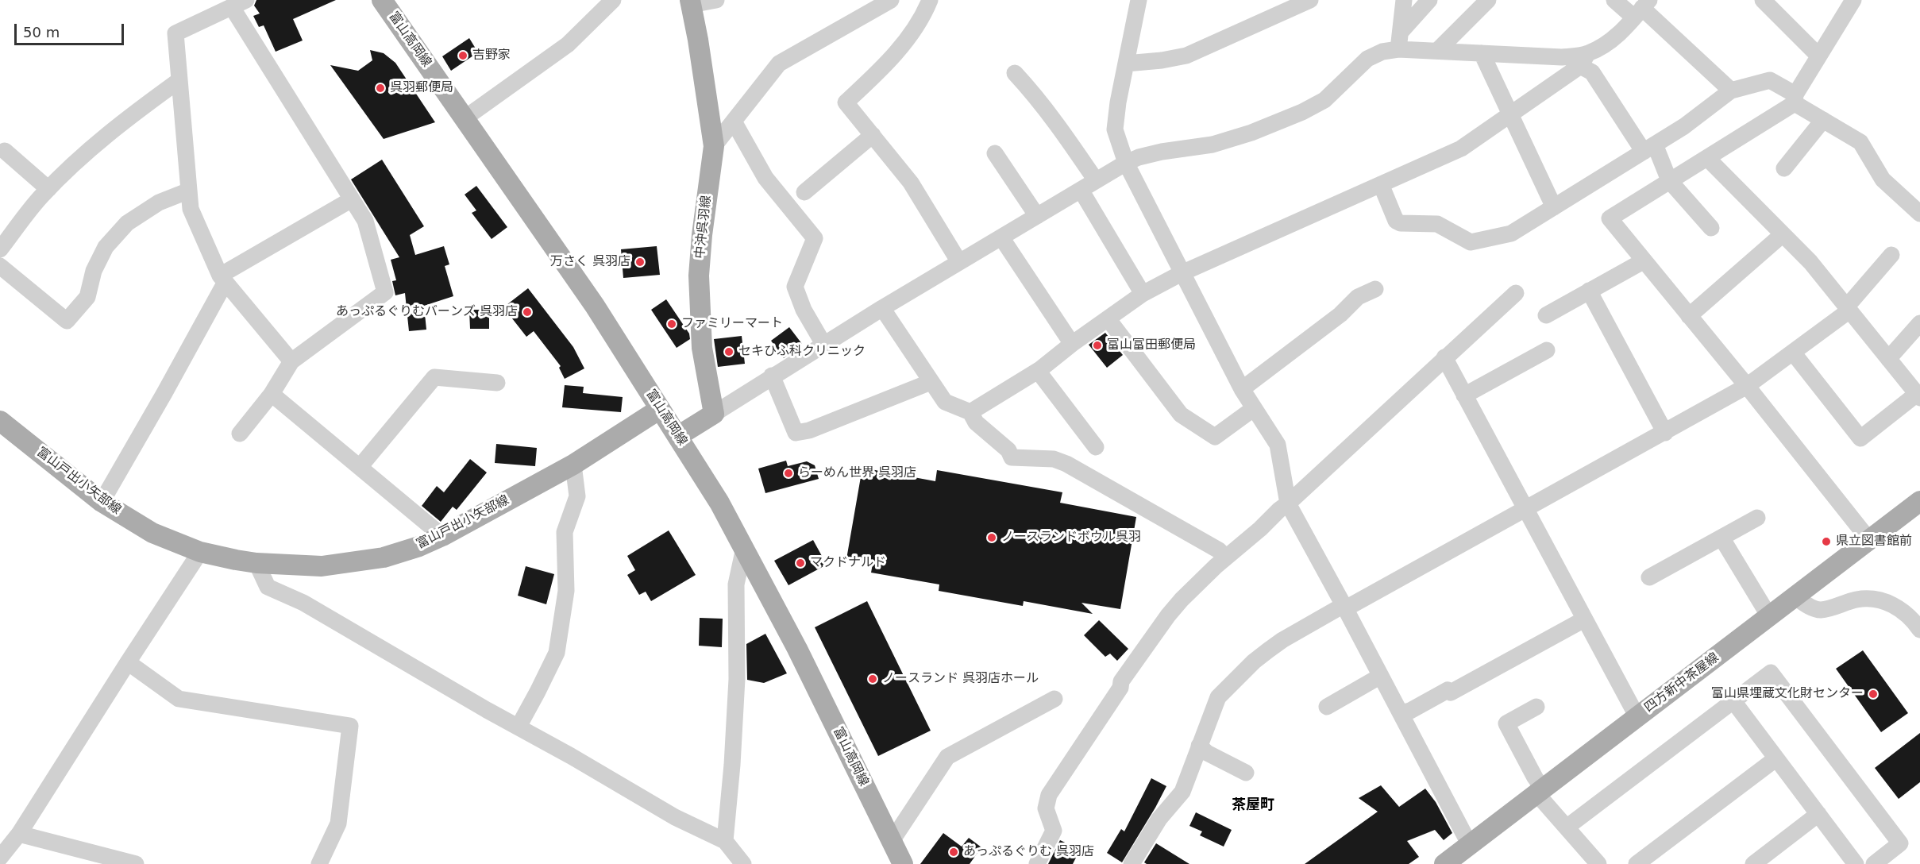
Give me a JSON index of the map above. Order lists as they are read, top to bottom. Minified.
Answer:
{"streets":{"main road":["富山高岡線","中沖呉羽線","富山戸出小矢部線","四方新中茶屋線"]},"crossings":[["富山高岡線","富山戸出小矢部線"]],"districts":["茶屋町"],"places":["吉野家","呉羽郵便局","万さく 呉羽店","あっぷるぐりむバーンズ 呉羽店","ファミリーマート","富山富田郵便局","セキひふ科クリニック","らーめん世界 呉羽店","ノースランドボウル呉羽","県立図書館前","マクドナルド","ノースランド 呉羽店ホール","富山県埋蔵文化財センター","あっぷるぐりむ 呉羽店"],"scale_bar":"50 m"}
